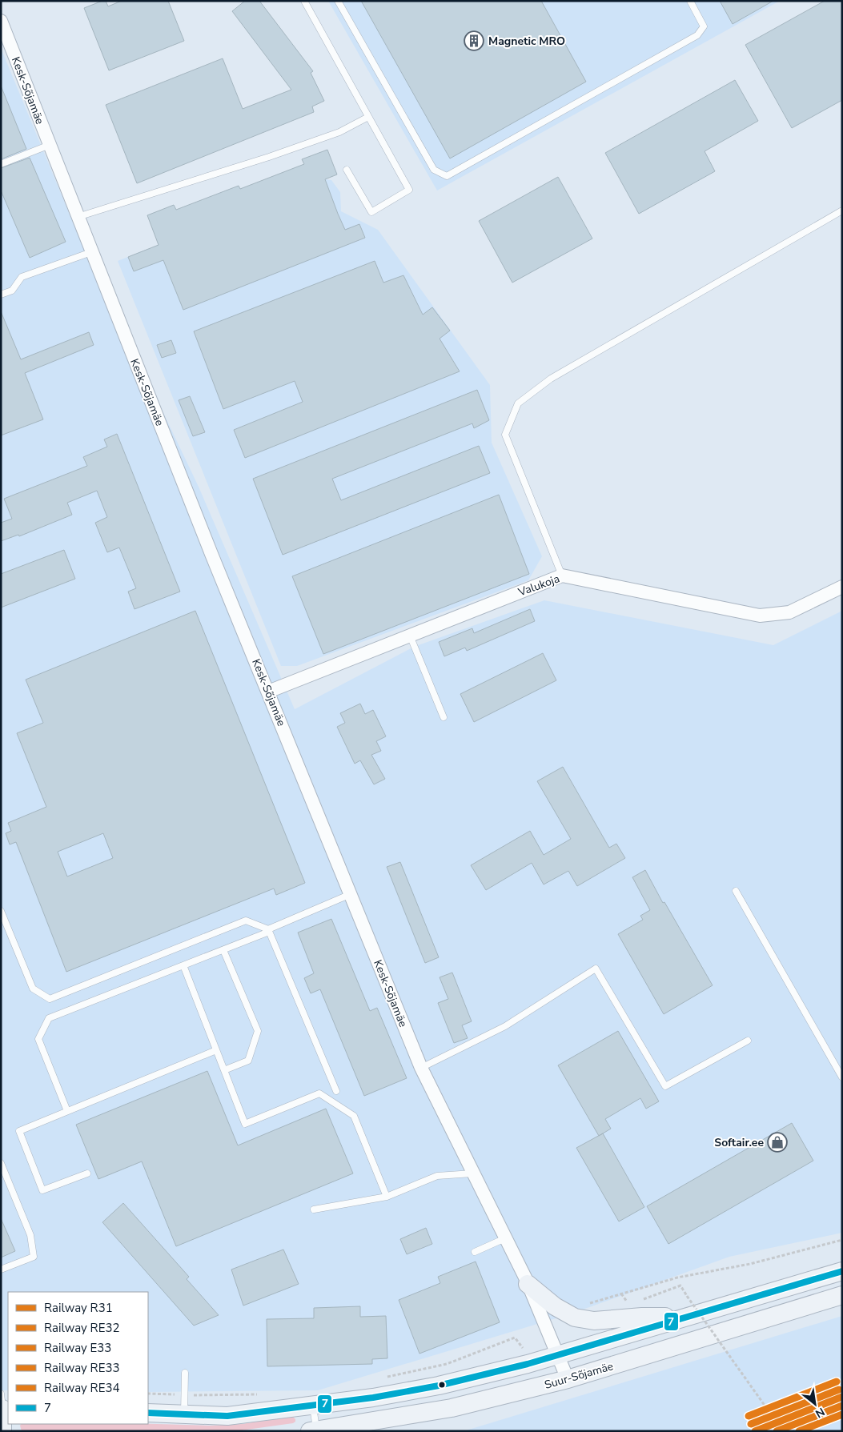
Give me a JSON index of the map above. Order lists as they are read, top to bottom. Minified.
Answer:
{"streets":{"main road":["Suur-Sõjamäe"],"street":["Kesk-Sõjamäe","Valukoja"]},"crossings":[["Kesk-Sõjamäe","Valukoja"],["Kesk-Sõjamäe","Suur-Sõjamäe"]],"places":{"building":["Magnetic MRO"],"shop":["Softair.ee"]},"lines":["transit line 7","rail line RE34","rail line E33","rail line R31","rail line RE32","rail line RE33"],"legend":["Railway R31","Railway RE32","Railway E33","Railway RE33","Railway RE34","7"],"north":"bottom right"}
